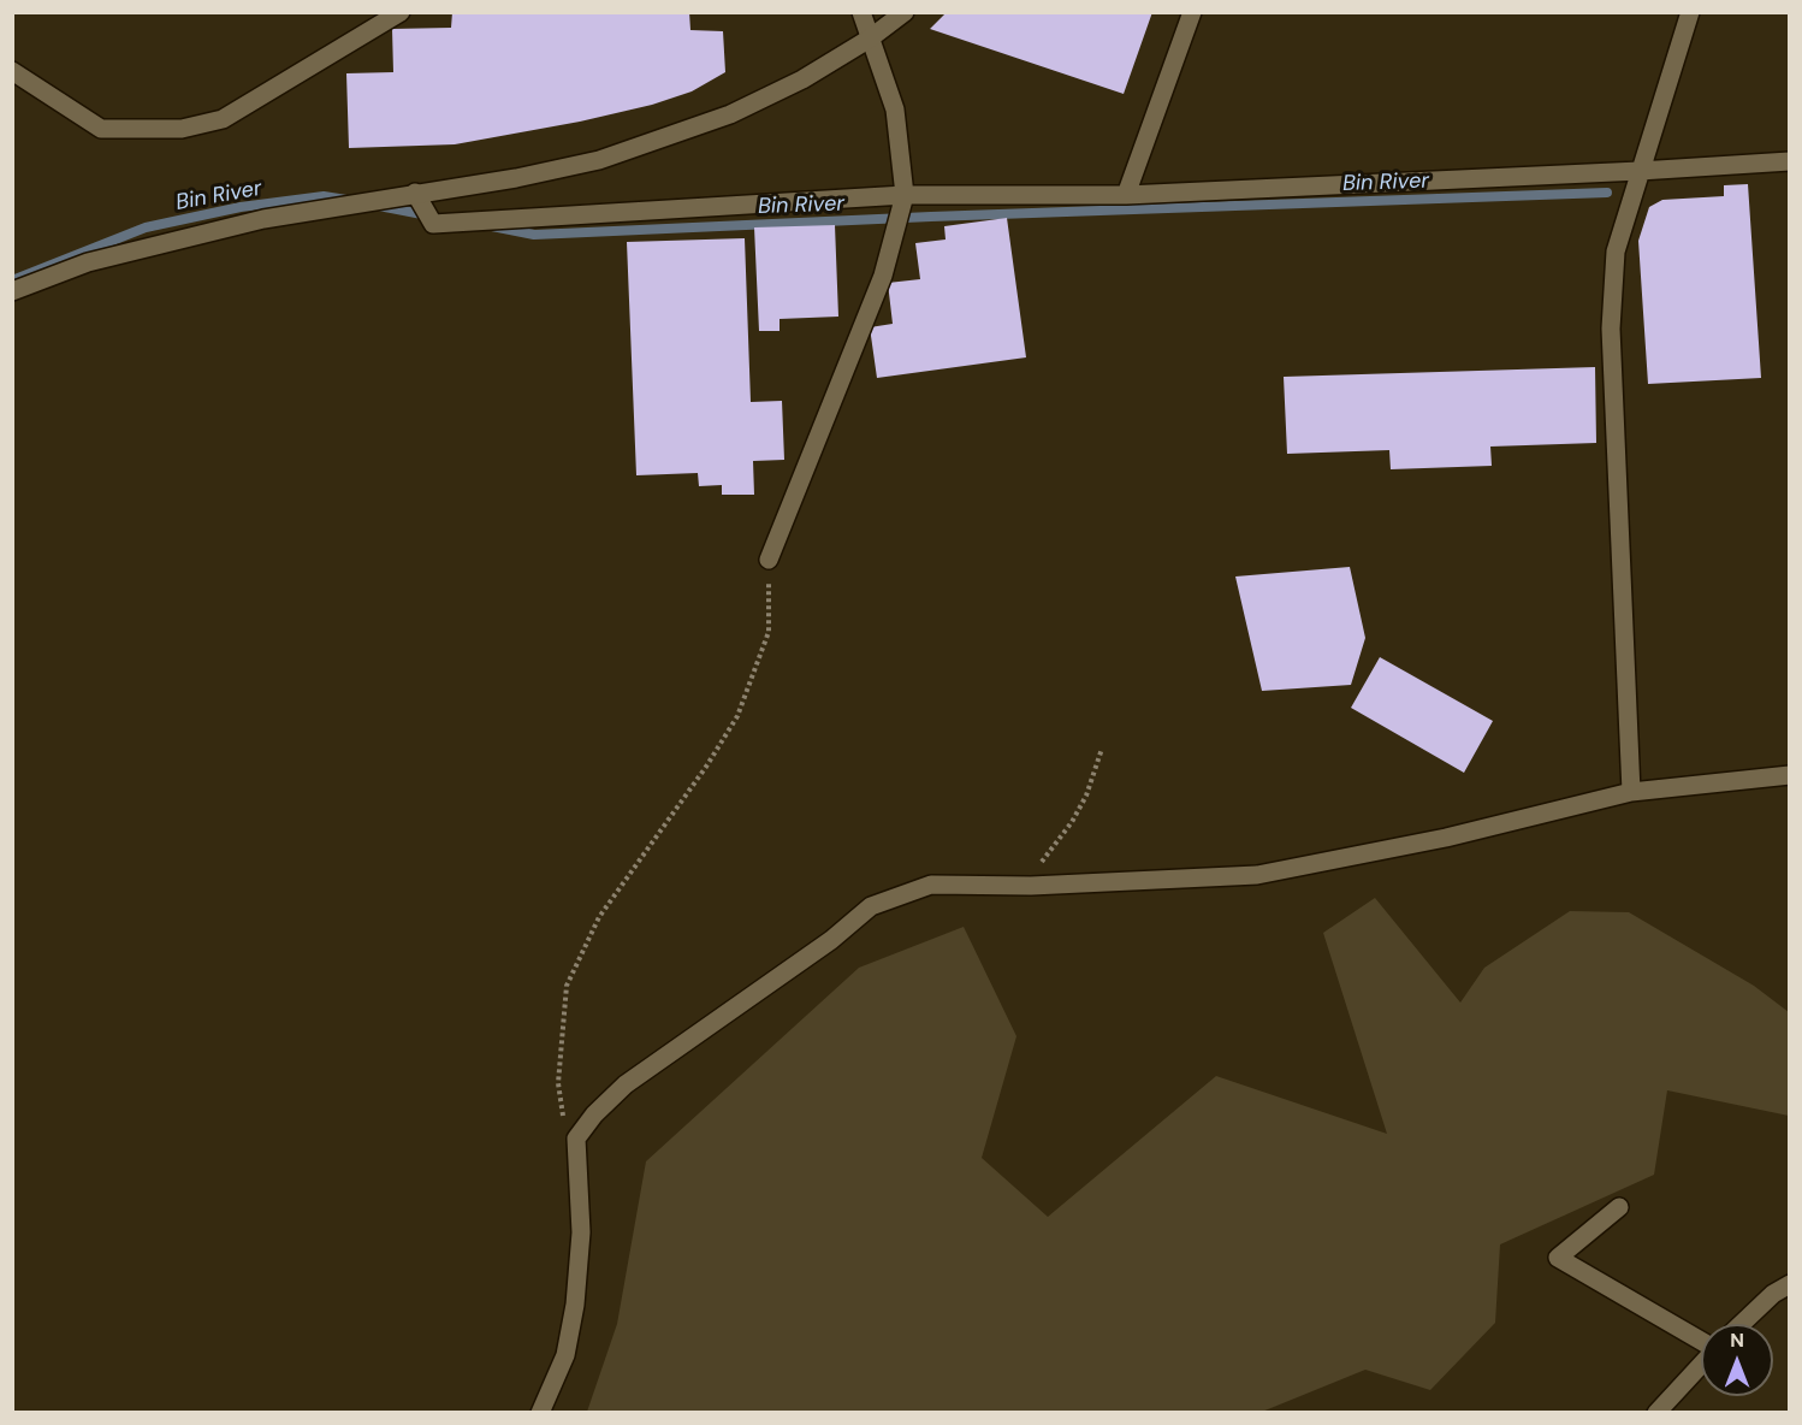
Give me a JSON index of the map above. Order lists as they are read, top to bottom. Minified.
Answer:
{"water":["Bin River"],"north":"top"}
